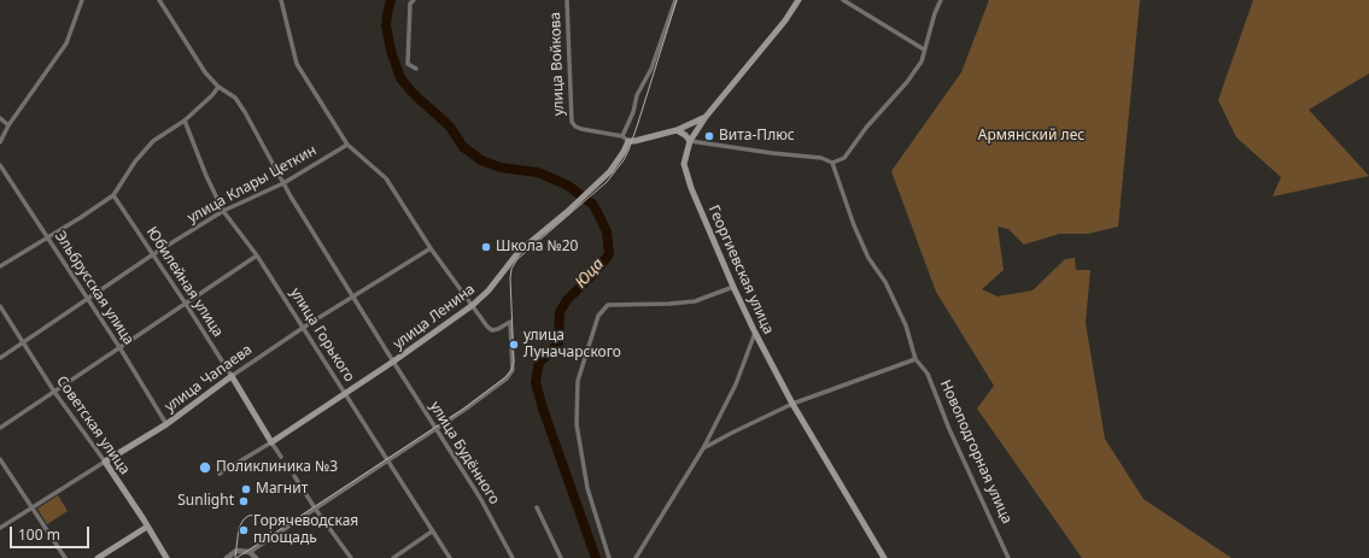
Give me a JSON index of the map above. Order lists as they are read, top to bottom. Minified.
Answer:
{"streets":{"main road":["Георгиевская улица","Юбилейная улица","улица Ленина","улица Чапаева","Советская улица"],"street":["улица Войкова","улица Клары Цеткин","Эльбрусская улица","улица Горького","Новоподгорная улица","улица Будённого"]},"crossings":[["улица Войкова","улица Ленина"],["улица Клары Цеткин","Юбилейная улица"],["улица Клары Цеткин","Эльбрусская улица"],["улица Клары Цеткин","улица Горького"],["улица Клары Цеткин","Советская улица"],["улица Клары Цеткин","улица Будённого"],["Юбилейная улица","улица Ленина"],["Юбилейная улица","улица Чапаева"],["Эльбрусская улица","улица Чапаева"],["улица Ленина","улица Горького"],["улица Ленина","улица Будённого"],["улица Горького","улица Чапаева"],["улица Чапаева","Советская улица"],["улица Чапаева","улица Будённого"]],"water":["Юца"],"parks":["Армянский лес"],"places":["Вита-Плюс","Школа №20","улица Луначарского","Поликлиника №3","Магнит","Sunlight","Горячеводская площадь"],"scale_bar":"100 m"}
